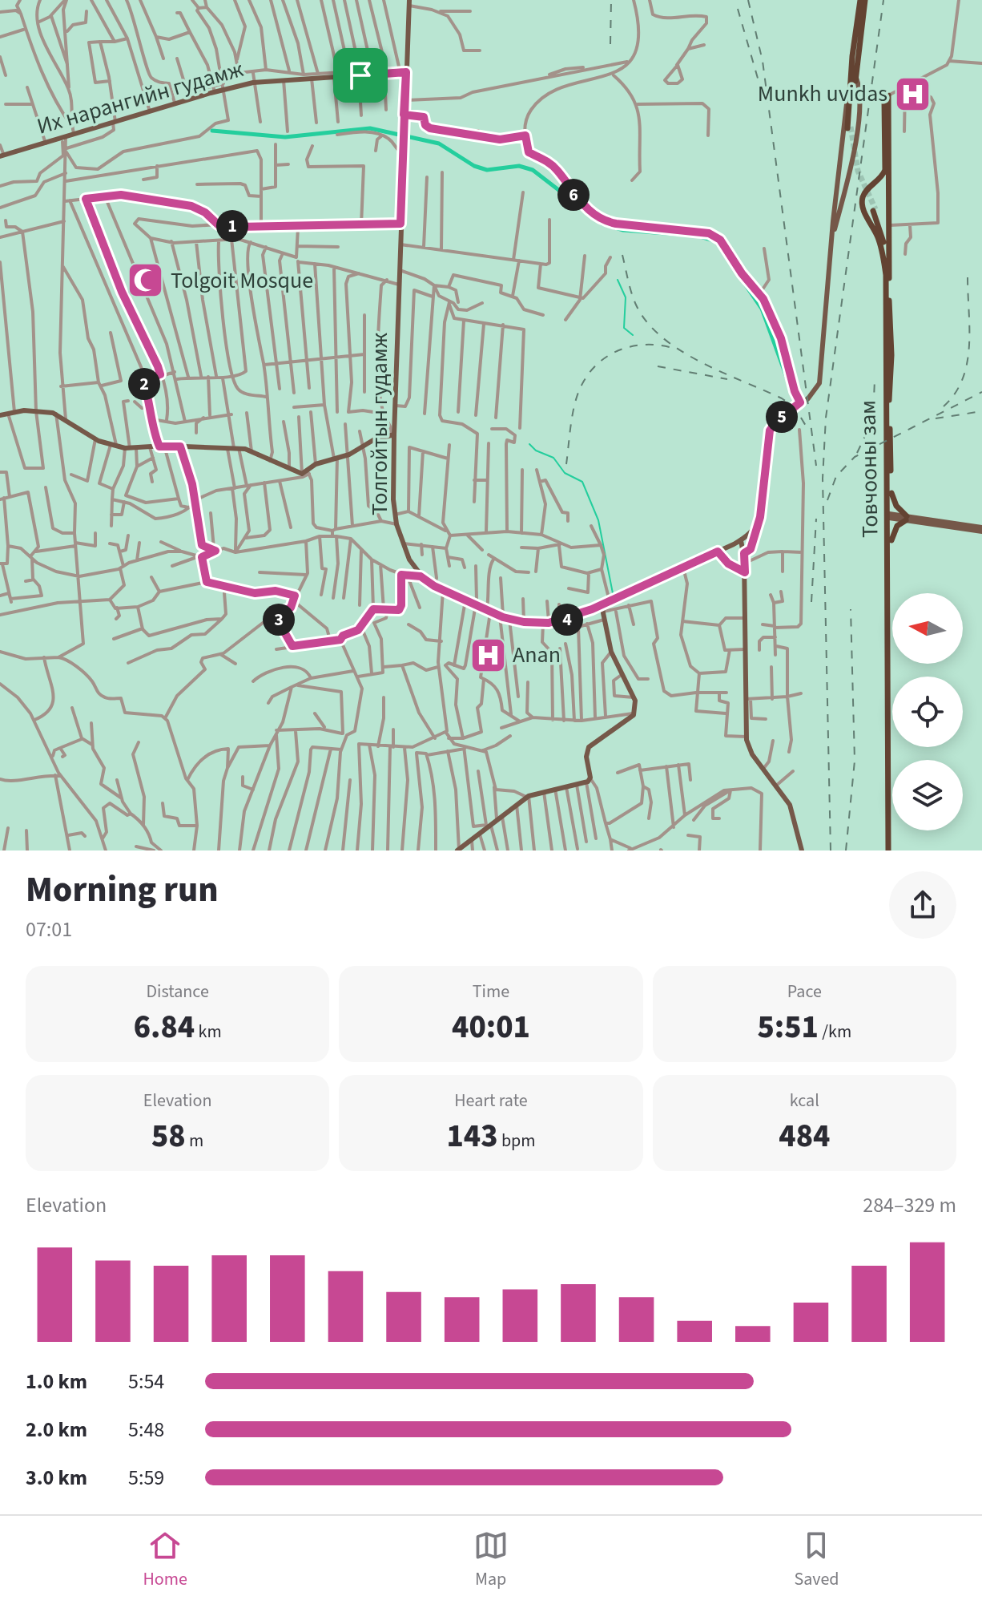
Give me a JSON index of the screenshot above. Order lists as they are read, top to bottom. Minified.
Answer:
{"streets":{"highway":["Товчооны зам"],"main road":["Их нарангийн гудамж","Толгойтын гудамж"]},"crossings":[["Их нарангийн гудамж","Толгойтын гудамж"]],"places":{"hospital":["Munkh uvidas","Anan"],"mosque":["Tolgoit Mosque"]},"north":"left","page":{"pins":["6","1","2","5","3","4"],"heading":["Morning run","07:01"],"stats":[["Distance","6.84 km"],["Time","40:01"],["Pace","5:51 /km"],["Elevation","58 m"],["Heart rate","143 bpm"],["kcal","484"]],"chart":["Elevation","284–329 m"],"list":[{"name":"1.0 km","note":"5:54"},{"name":"2.0 km","note":"5:48"},{"name":"3.0 km","note":"5:59"}],"tabs":["Home","Map","Saved"]}}
